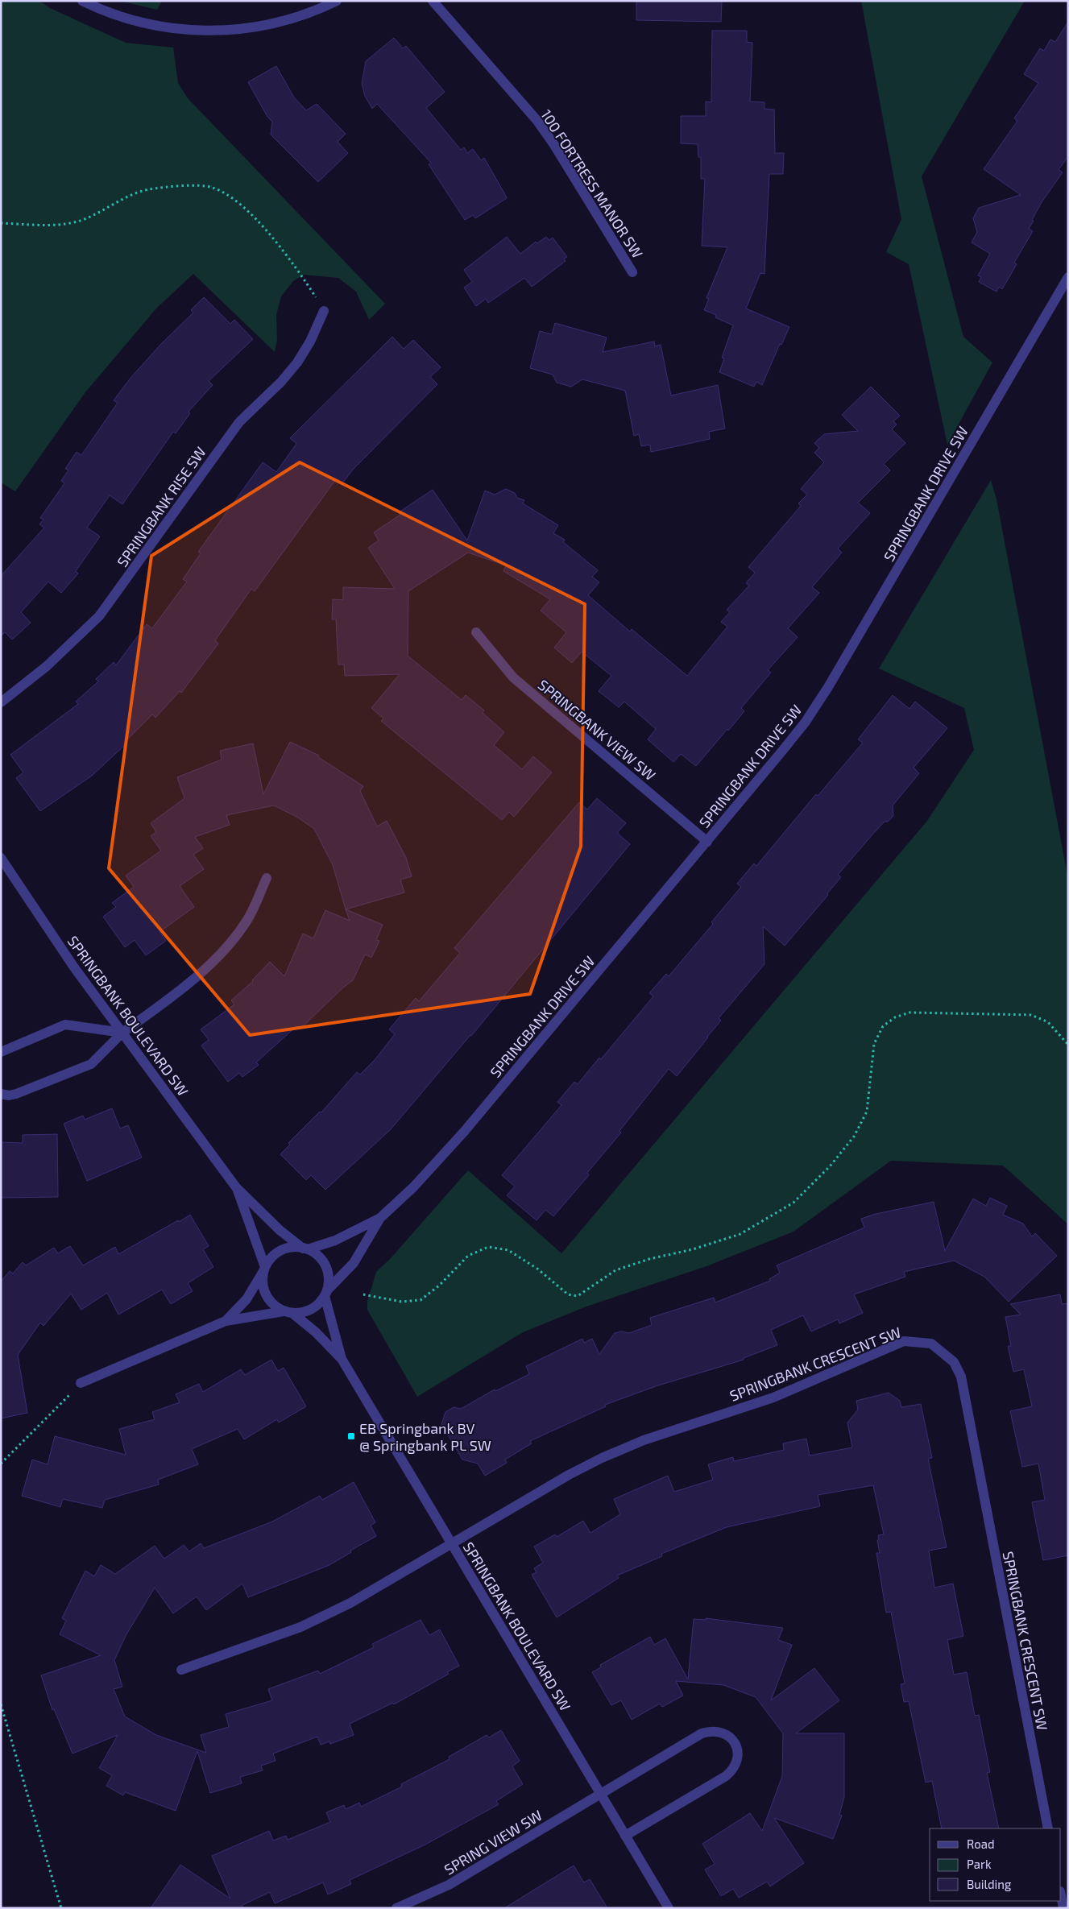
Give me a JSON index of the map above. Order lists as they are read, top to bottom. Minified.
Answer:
{"streets":{"street":["100 FORTRESS MANOR SW","SPRINGBANK DRIVE SW","SPRINGBANK RISE SW","SPRINGBANK VIEW SW","SPRINGBANK BOULEVARD SW","SPRINGBANK CRESCENT SW","SPRING VIEW SW"]},"crossings":[["SPRINGBANK DRIVE SW","SPRINGBANK VIEW SW"],["SPRINGBANK DRIVE SW","SPRINGBANK BOULEVARD SW"],["SPRINGBANK BOULEVARD SW","SPRINGBANK CRESCENT SW"],["SPRINGBANK BOULEVARD SW","SPRING VIEW SW"]],"places":{"transit":["EB Springbank BV @ Springbank PL SW"]},"legend":["Road","Park","Building"]}
